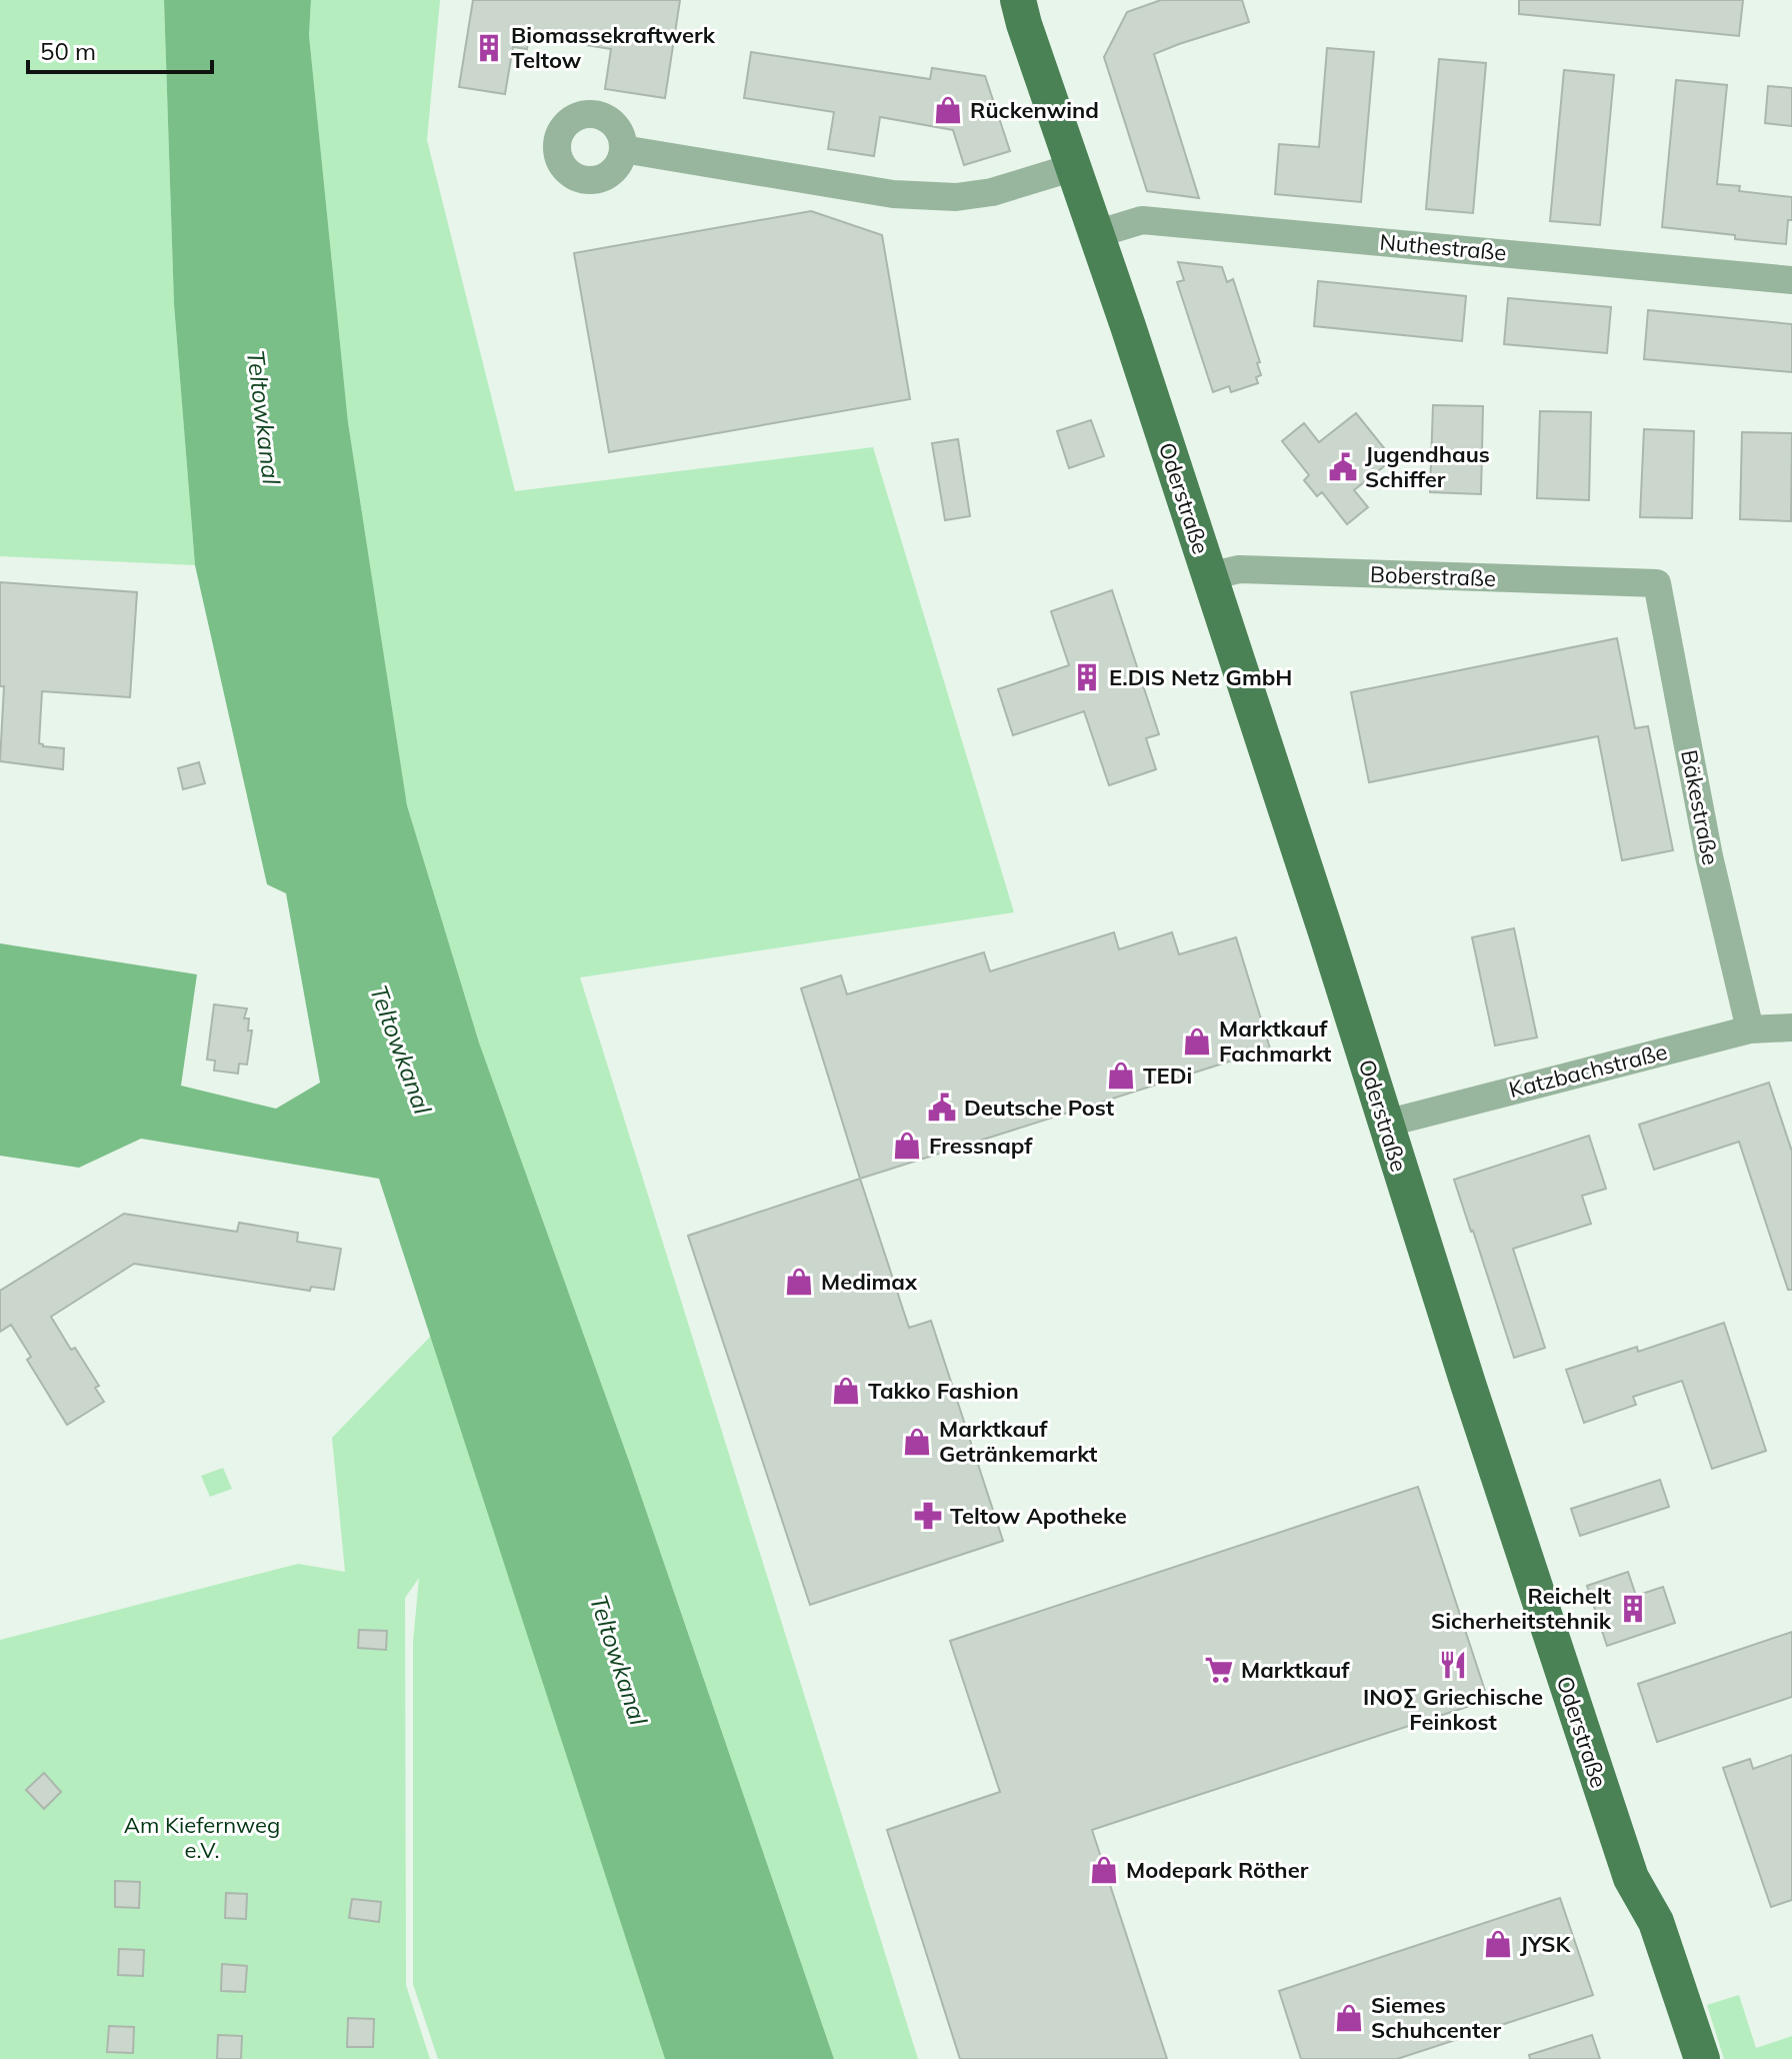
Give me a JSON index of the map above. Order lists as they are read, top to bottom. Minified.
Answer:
{"streets":{"main road":["Oderstraße"],"street":["Nuthestraße","Boberstraße","Bäkestraße","Katzbachstraße"]},"crossings":[["Nuthestraße","Oderstraße"],["Oderstraße","Boberstraße"],["Oderstraße","Katzbachstraße"],["Boberstraße","Bäkestraße"],["Bäkestraße","Katzbachstraße"]],"water":["Teltowkanal"],"parks":["Am Kiefernweg e.V."],"places":{"building":["Biomassekraftwerk Teltow","E.DIS Netz GmbH","Reichelt Sicherheitstehnik"],"shop":["Rückenwind","Marktkauf Fachmarkt","TEDi","Fressnapf","Medimax","Takko Fashion","Marktkauf Getränkemarkt","Modepark Röther","JYSK","Siemes Schuhcenter"],"public building":["Jugendhaus Schiffer","Deutsche Post"],"pharmacy":["Teltow Apotheke"],"restaurant":["INOΣ Griechische Feinkost"],"supermarket":["Marktkauf"]},"scale_bar":"50 m"}
